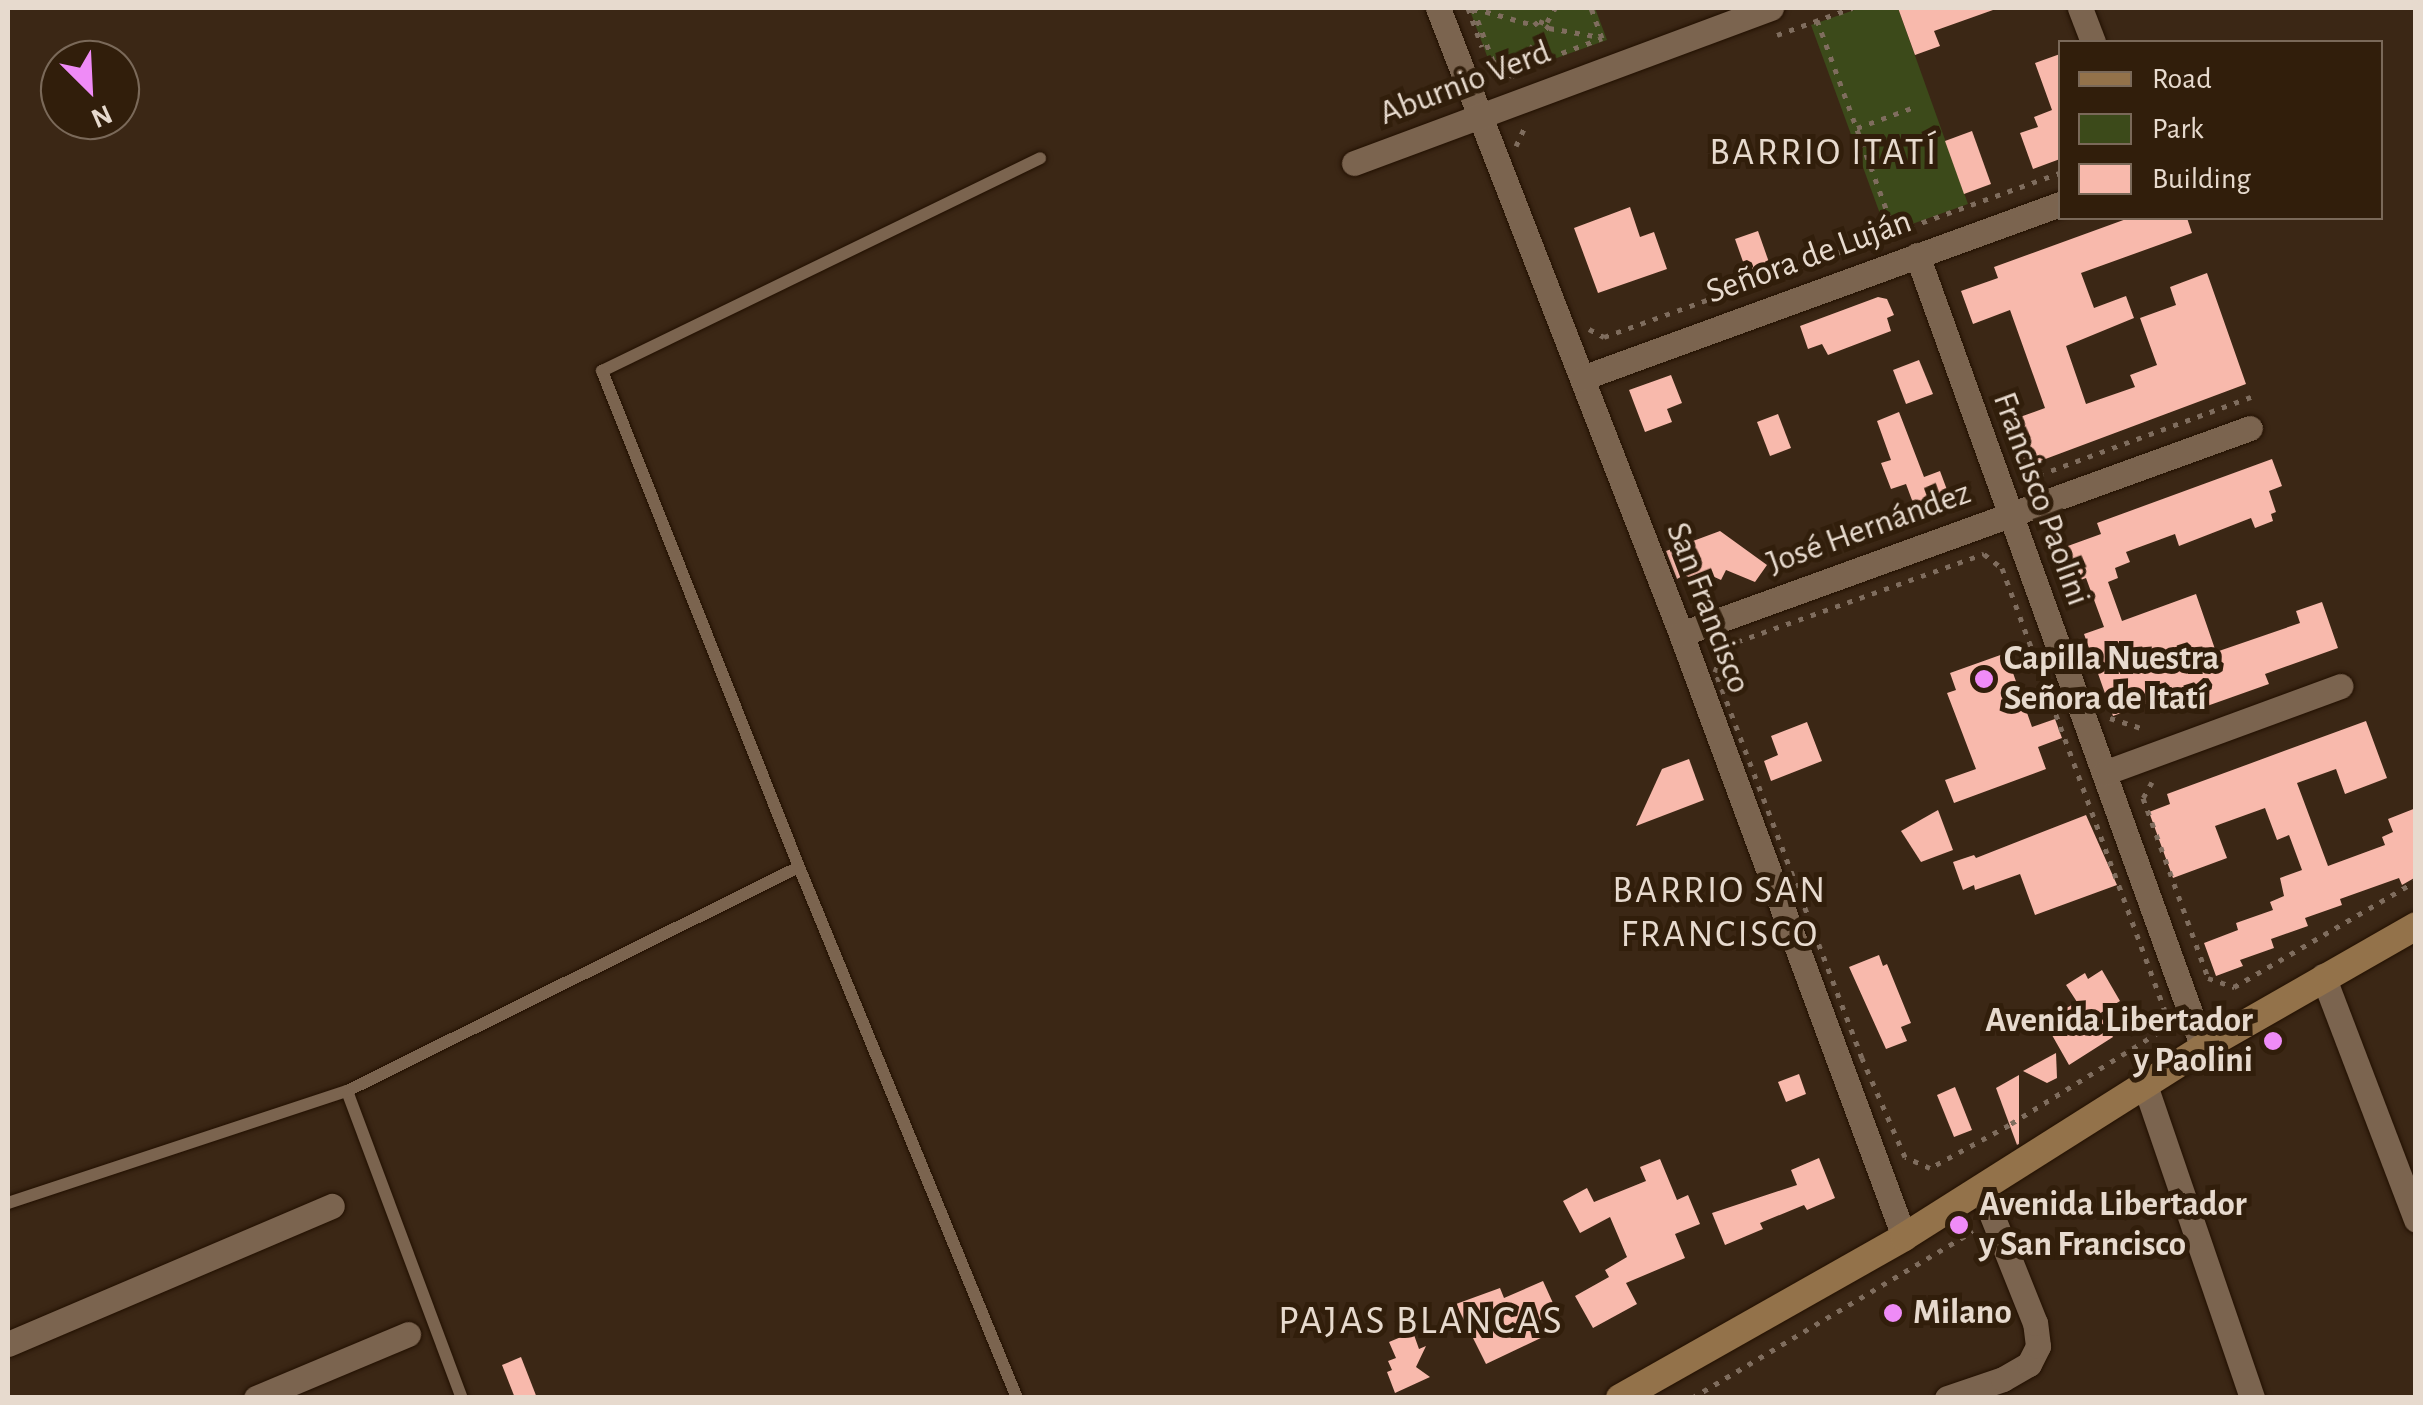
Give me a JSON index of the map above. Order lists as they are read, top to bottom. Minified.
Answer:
{"streets":{"street":["Aburnio Verd","Señora de Luján","Francisco Paolini","José Hernández","San Francisco"]},"crossings":[["Aburnio Verd","San Francisco"],["Señora de Luján","Francisco Paolini"],["Señora de Luján","San Francisco"],["Francisco Paolini","José Hernández"],["José Hernández","San Francisco"]],"districts":["BARRIO ITATÍ","BARRIO SAN FRANCISCO","PAJAS BLANCAS"],"places":["Capilla Nuestra Señora de Itatí","Avenida Libertador y Paolini","Avenida Libertador y San Francisco","Milano"],"legend":["Road","Park","Building"],"north":"bottom right"}
